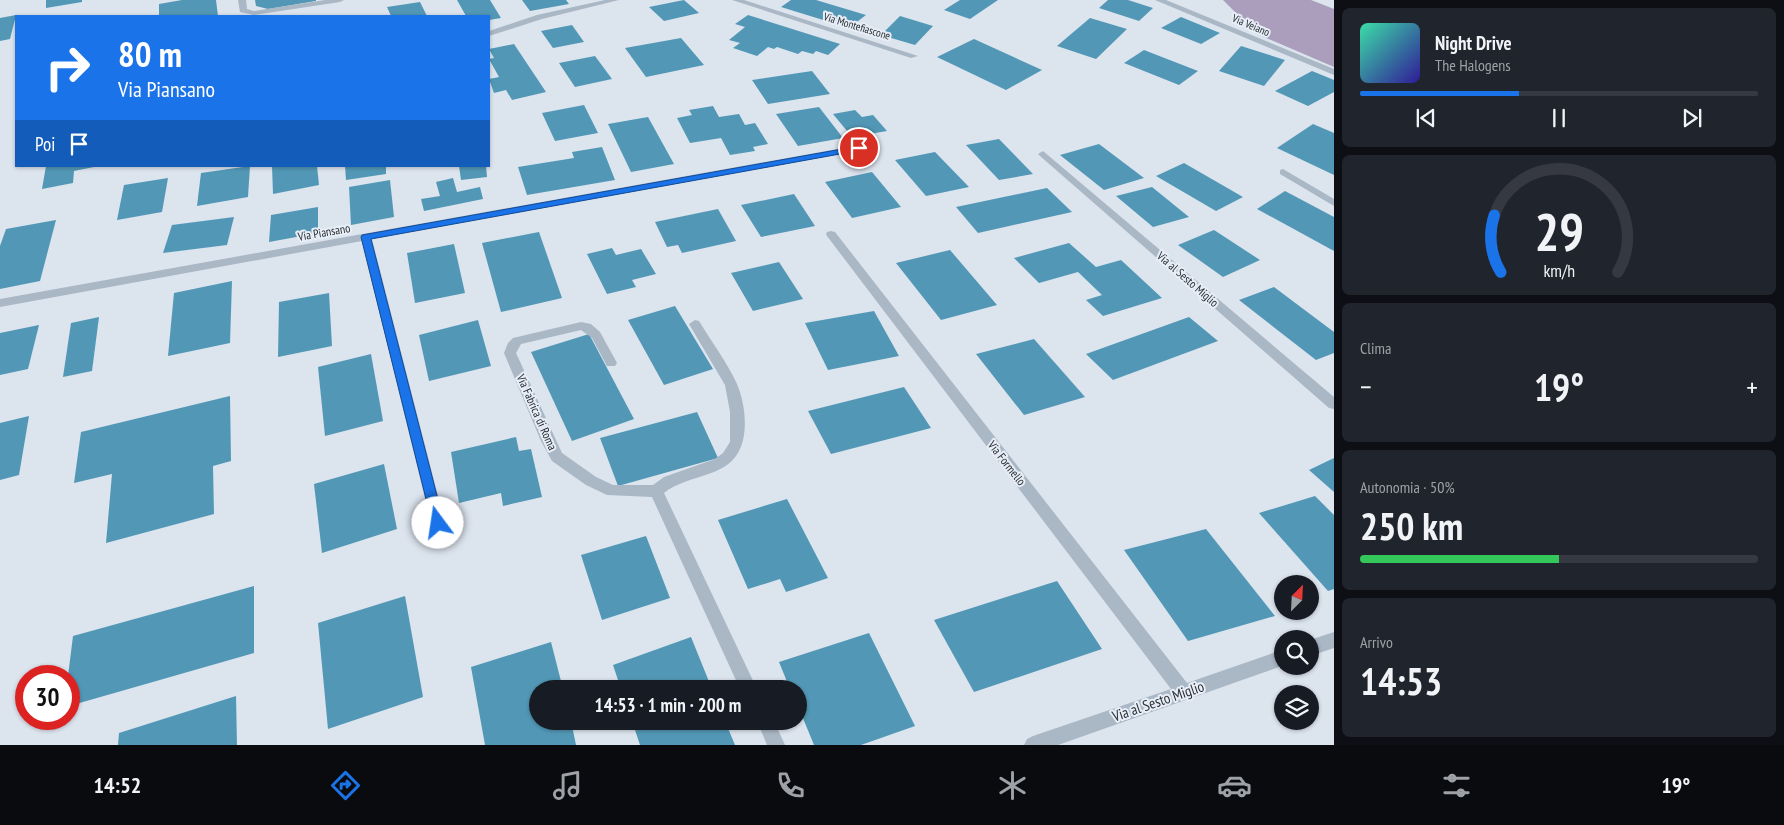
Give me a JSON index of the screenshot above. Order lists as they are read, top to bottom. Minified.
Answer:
{"streets":{"street":["Via Veiano","Via Montefiascone","Via Piansano","Via al Sesto Miglio","Via Fabrica di Roma","Via Formello"]},"crossings":[["Via al Sesto Miglio","Via Formello"]],"north":"top right","page":{"turn":["80 m","Via Piansano"],"song":["Night Drive","The Halogens"],"then":"Poi","tile":["Clima",["Autonomia · 50%","250 km"],["Arrivo","14:53"]],"heat":["−","19°","+"],"limit":"30","trip":"14:53 · 1 min · 200 m","tabs":["14:52","19°"],"gauge":["29","km/h"]}}
